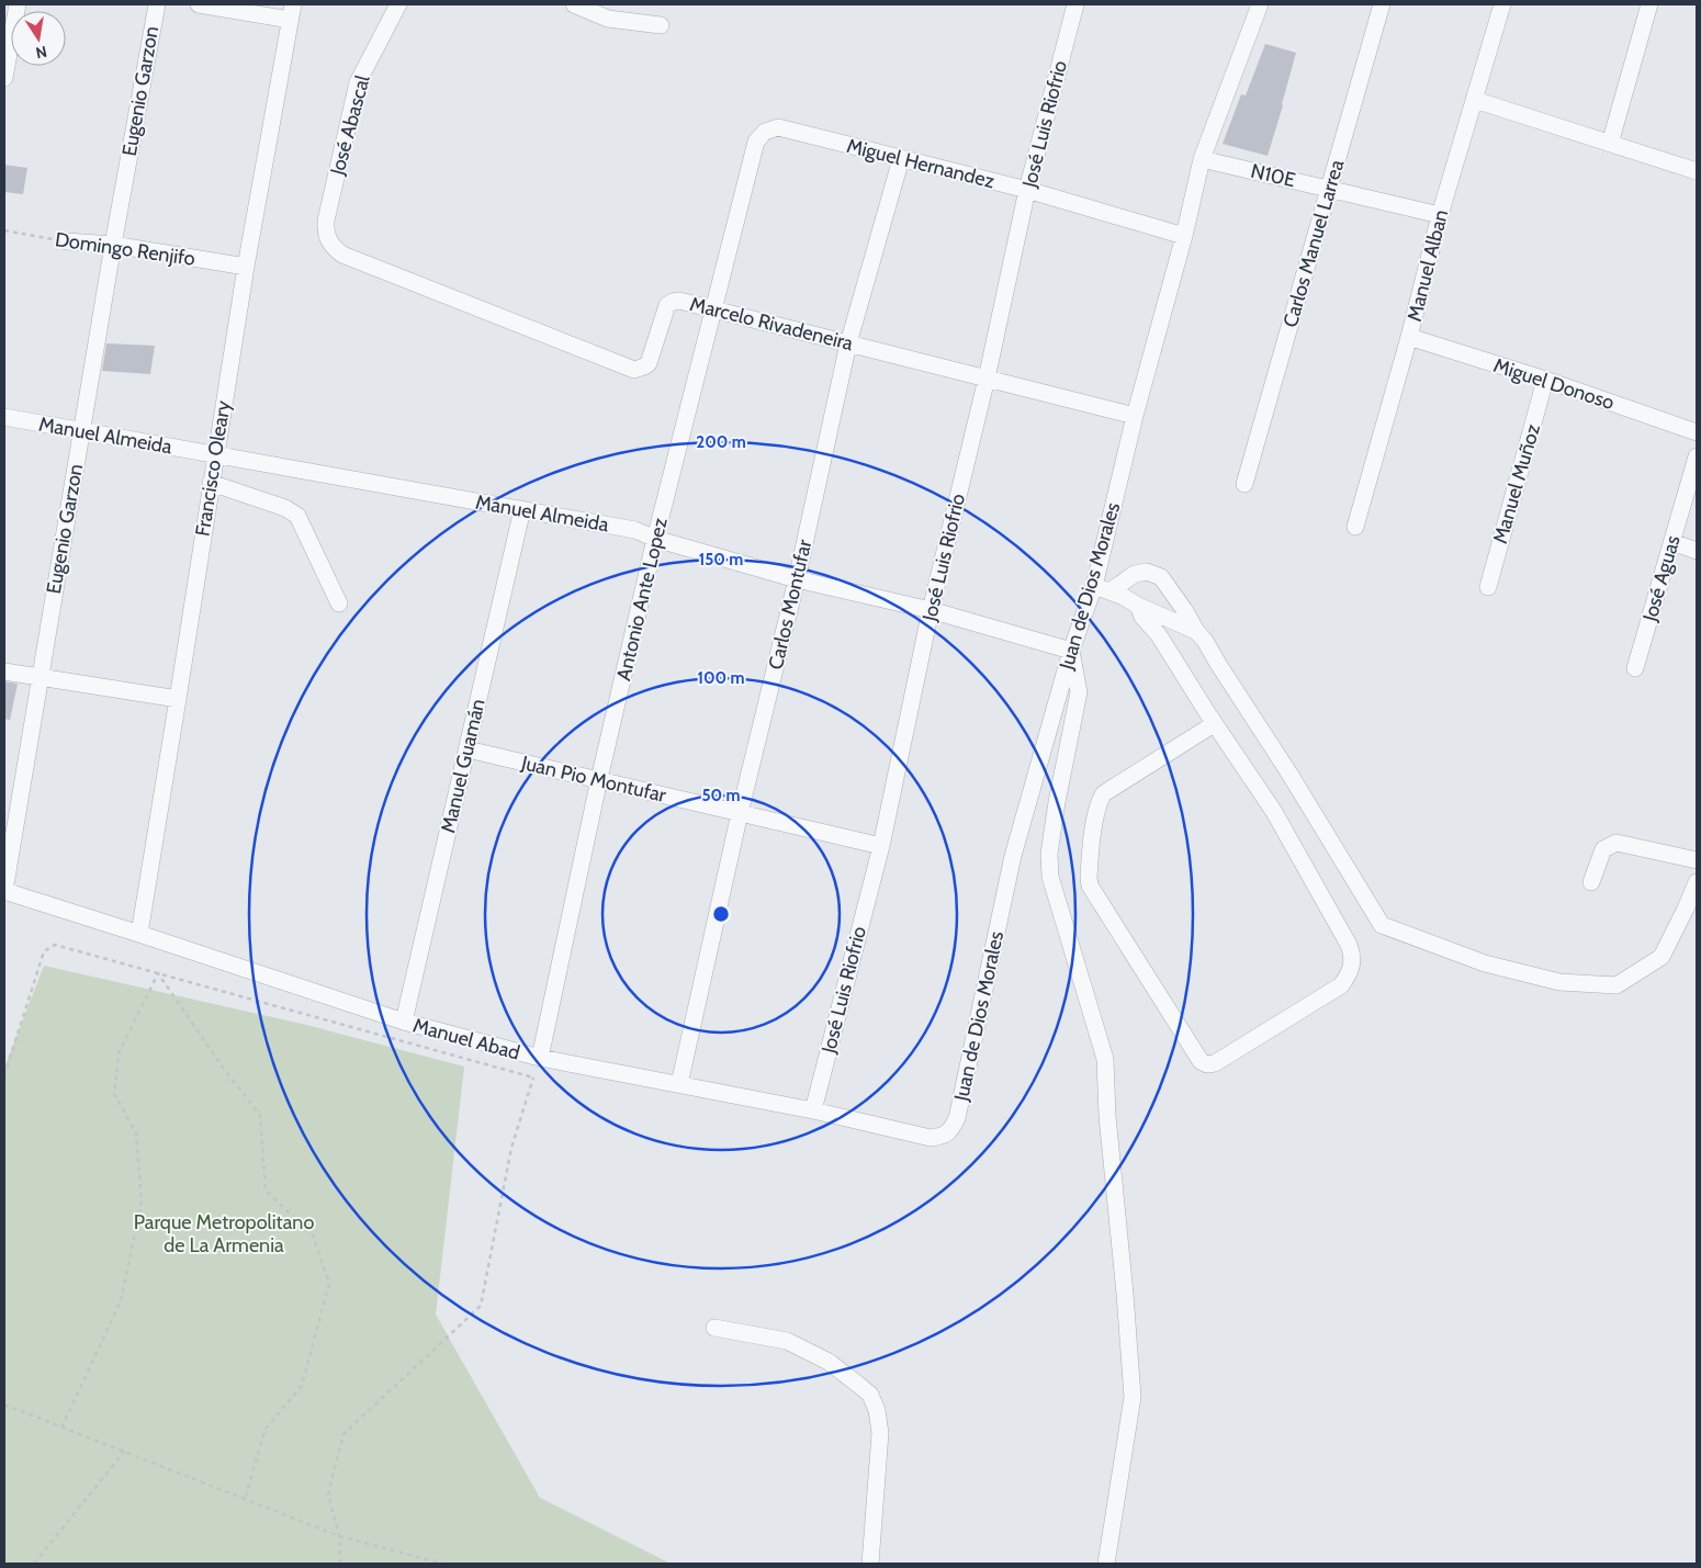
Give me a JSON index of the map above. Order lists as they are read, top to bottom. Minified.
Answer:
{"streets":{"street":["Eugenio Garzon","José Luis Riofrio","José Abascal","Miguel Hernandez","N10E","Carlos Manuel Larrea","Domingo Renjifo","Manuel Alban","Marcelo Rivadeneira","Miguel Donoso","Manuel Almeida","Francisco Oleary","Manuel Muñoz","José Aguas","Juan de Dios Morales","Antonio Ante Lopez","Carlos Montufar","Manuel Guamán","Juan Pio Montufar","Manuel Abad"]},"crossings":[["Eugenio Garzon","Domingo Renjifo"],["Eugenio Garzon","Manuel Almeida"],["Eugenio Garzon","Manuel Abad"],["José Luis Riofrio","Miguel Hernandez"],["José Luis Riofrio","Marcelo Rivadeneira"],["José Luis Riofrio","Manuel Almeida"],["José Luis Riofrio","Juan Pio Montufar"],["José Luis Riofrio","Manuel Abad"],["José Abascal","Marcelo Rivadeneira"],["Miguel Hernandez","Juan de Dios Morales"],["Miguel Hernandez","Antonio Ante Lopez"],["Miguel Hernandez","Carlos Montufar"],["N10E","Carlos Manuel Larrea"],["N10E","Manuel Alban"],["N10E","Juan de Dios Morales"],["Domingo Renjifo","Francisco Oleary"],["Manuel Alban","Miguel Donoso"],["Marcelo Rivadeneira","Juan de Dios Morales"],["Marcelo Rivadeneira","Antonio Ante Lopez"],["Marcelo Rivadeneira","Carlos Montufar"],["Miguel Donoso","Manuel Muñoz"],["Manuel Almeida","Francisco Oleary"],["Manuel Almeida","Juan de Dios Morales"],["Manuel Almeida","Antonio Ante Lopez"],["Manuel Almeida","Carlos Montufar"],["Manuel Almeida","Manuel Guamán"],["Francisco Oleary","Manuel Abad"],["Juan de Dios Morales","Manuel Abad"],["Antonio Ante Lopez","Juan Pio Montufar"],["Antonio Ante Lopez","Manuel Abad"],["Carlos Montufar","Juan Pio Montufar"],["Carlos Montufar","Manuel Abad"],["Manuel Guamán","Juan Pio Montufar"],["Manuel Guamán","Manuel Abad"]],"parks":["Parque Metropolitano de La Armenia"],"north":"bottom","rings":["200 m","150 m","100 m","50 m"]}
